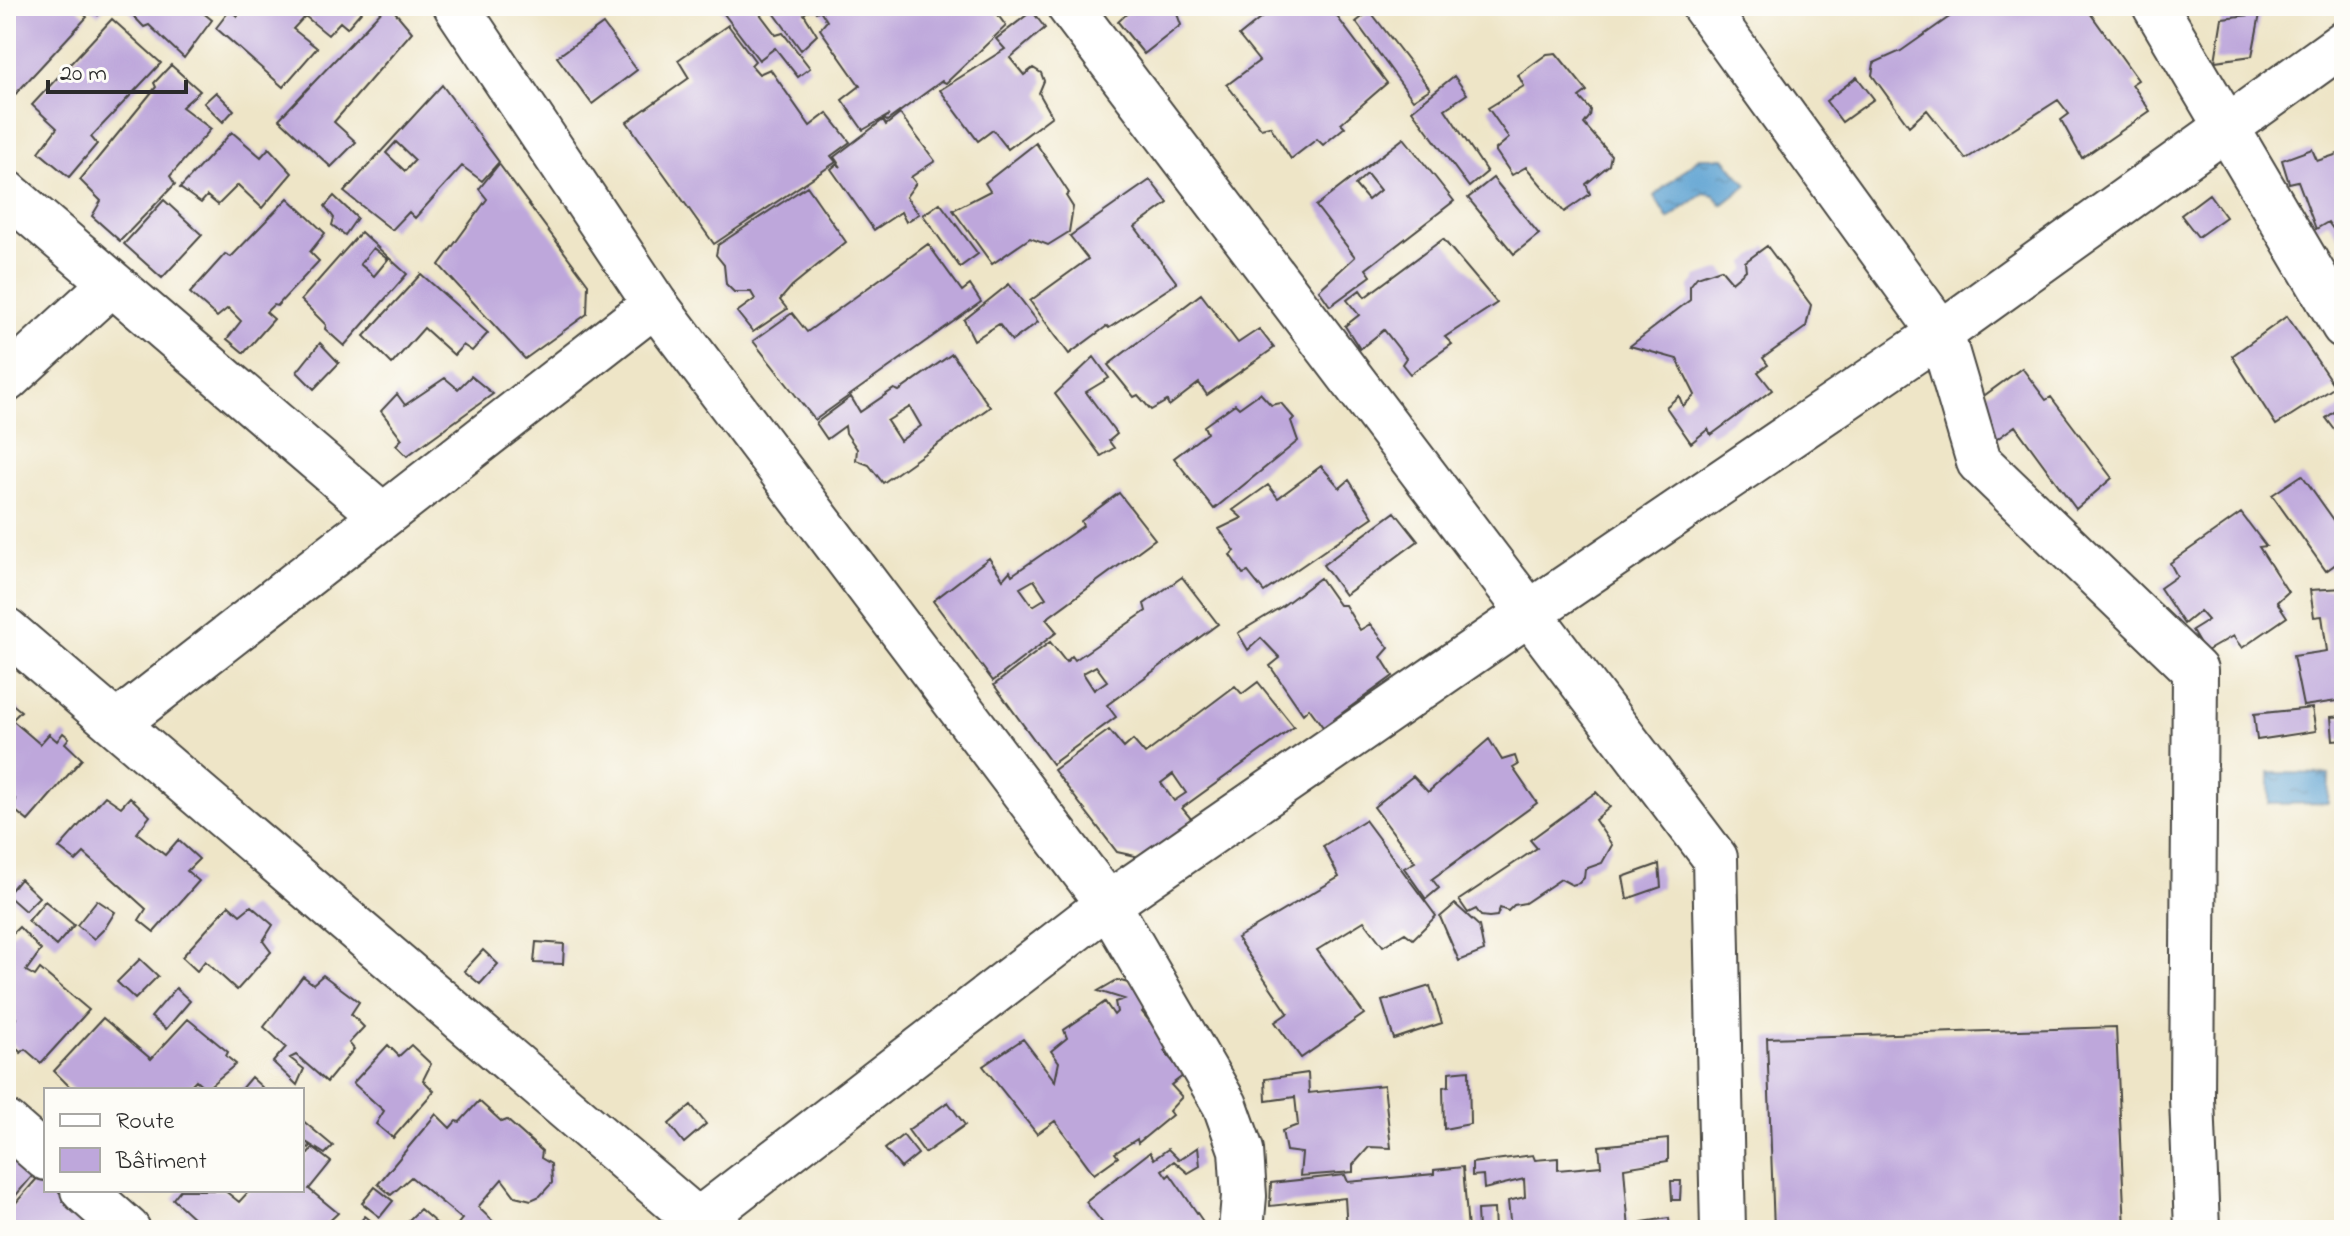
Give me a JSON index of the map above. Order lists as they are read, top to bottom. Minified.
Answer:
{"legend":["Route","Bâtiment"],"scale_bar":"20 m"}
